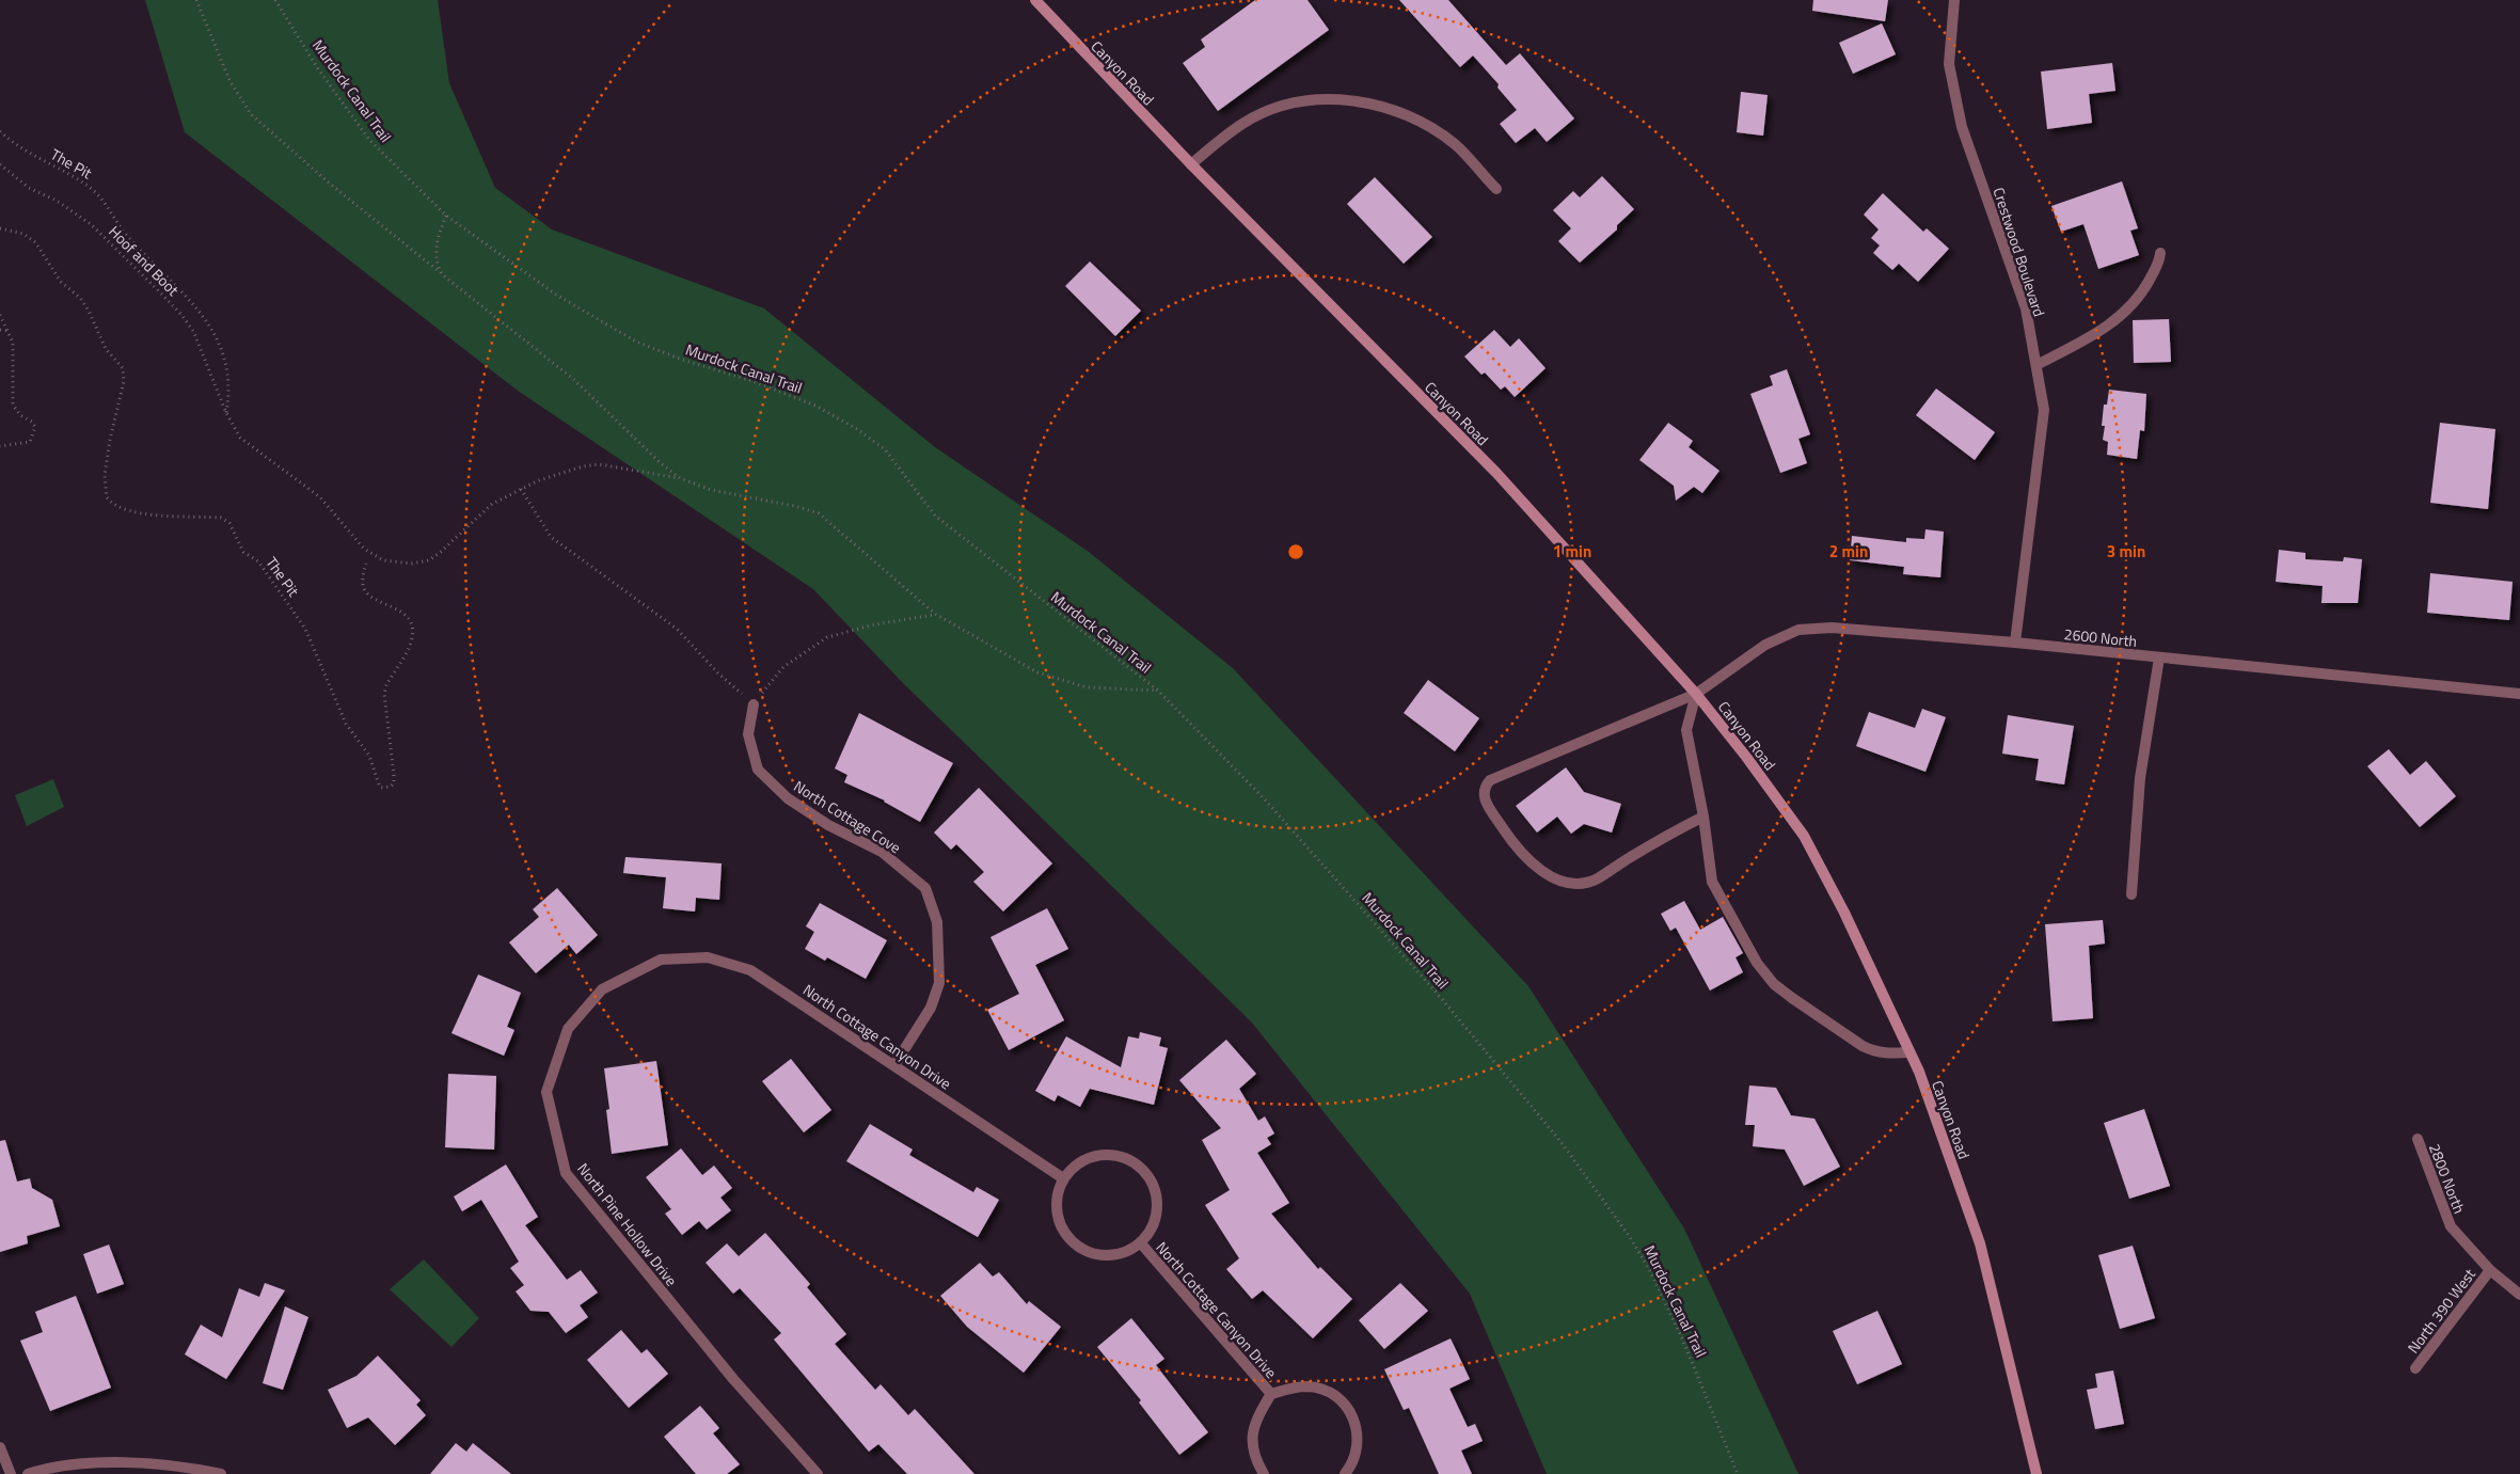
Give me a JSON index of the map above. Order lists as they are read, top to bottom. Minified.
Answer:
{"streets":{"main road":["Canyon Road"],"street":["Crestwood Boulevard","2600 North","North Cottage Cove","North Cottage Canyon Drive","2800 North","North Pine Hollow Drive","North 390 West"],"path":["Murdock Canal Trail","The Pit","Hoof and Boot"]},"crossings":[["Canyon Road","2600 North"],["The Pit","Hoof and Boot"],["Crestwood Boulevard","2600 North"],["North Cottage Cove","North Cottage Canyon Drive"],["North Cottage Canyon Drive","North Pine Hollow Drive"],["2800 North","North 390 West"]],"rings":["1 min","2 min","3 min"]}
